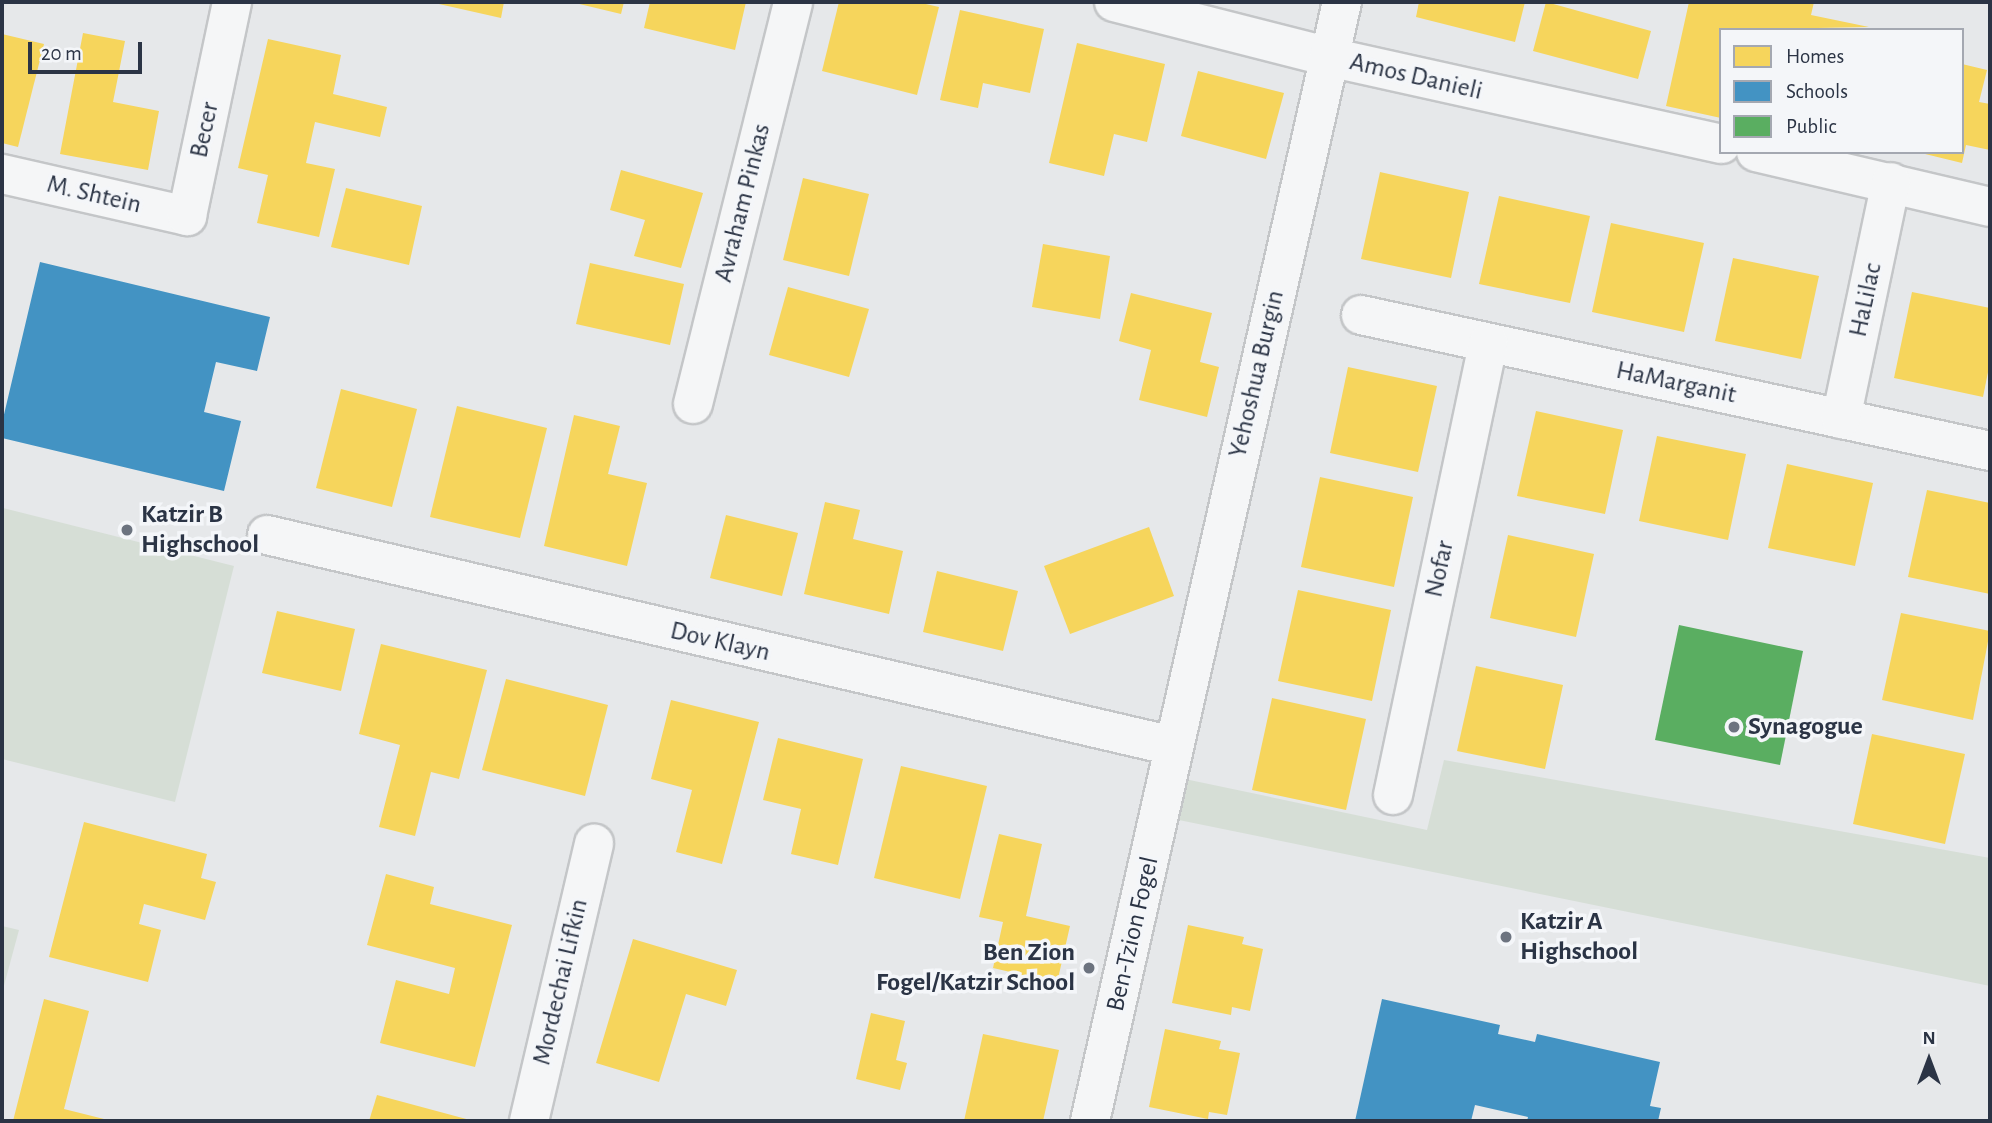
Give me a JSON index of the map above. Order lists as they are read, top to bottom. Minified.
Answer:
{"streets":{"street":["Amos Danieli","Becer","M. Shtein","Avraham Pinkas","HaLilac","Yehoshua Burgin","HaMarganit","Nofar","Dov Klayn","Ben-Tzion Fogel","Mordechai Lifkin"]},"crossings":[["Amos Danieli","Yehoshua Burgin"],["Becer","M. Shtein"],["HaLilac","HaMarganit"],["Yehoshua Burgin","Dov Klayn"],["Yehoshua Burgin","Ben-Tzion Fogel"],["HaMarganit","Nofar"],["Dov Klayn","Ben-Tzion Fogel"]],"places":["Katzir B Highschool","Synagogue","Katzir A Highschool","Ben Zion Fogel/Katzir School"],"legend":["Homes","Schools","Public"],"scale_bar":"20 m","north":"top"}
